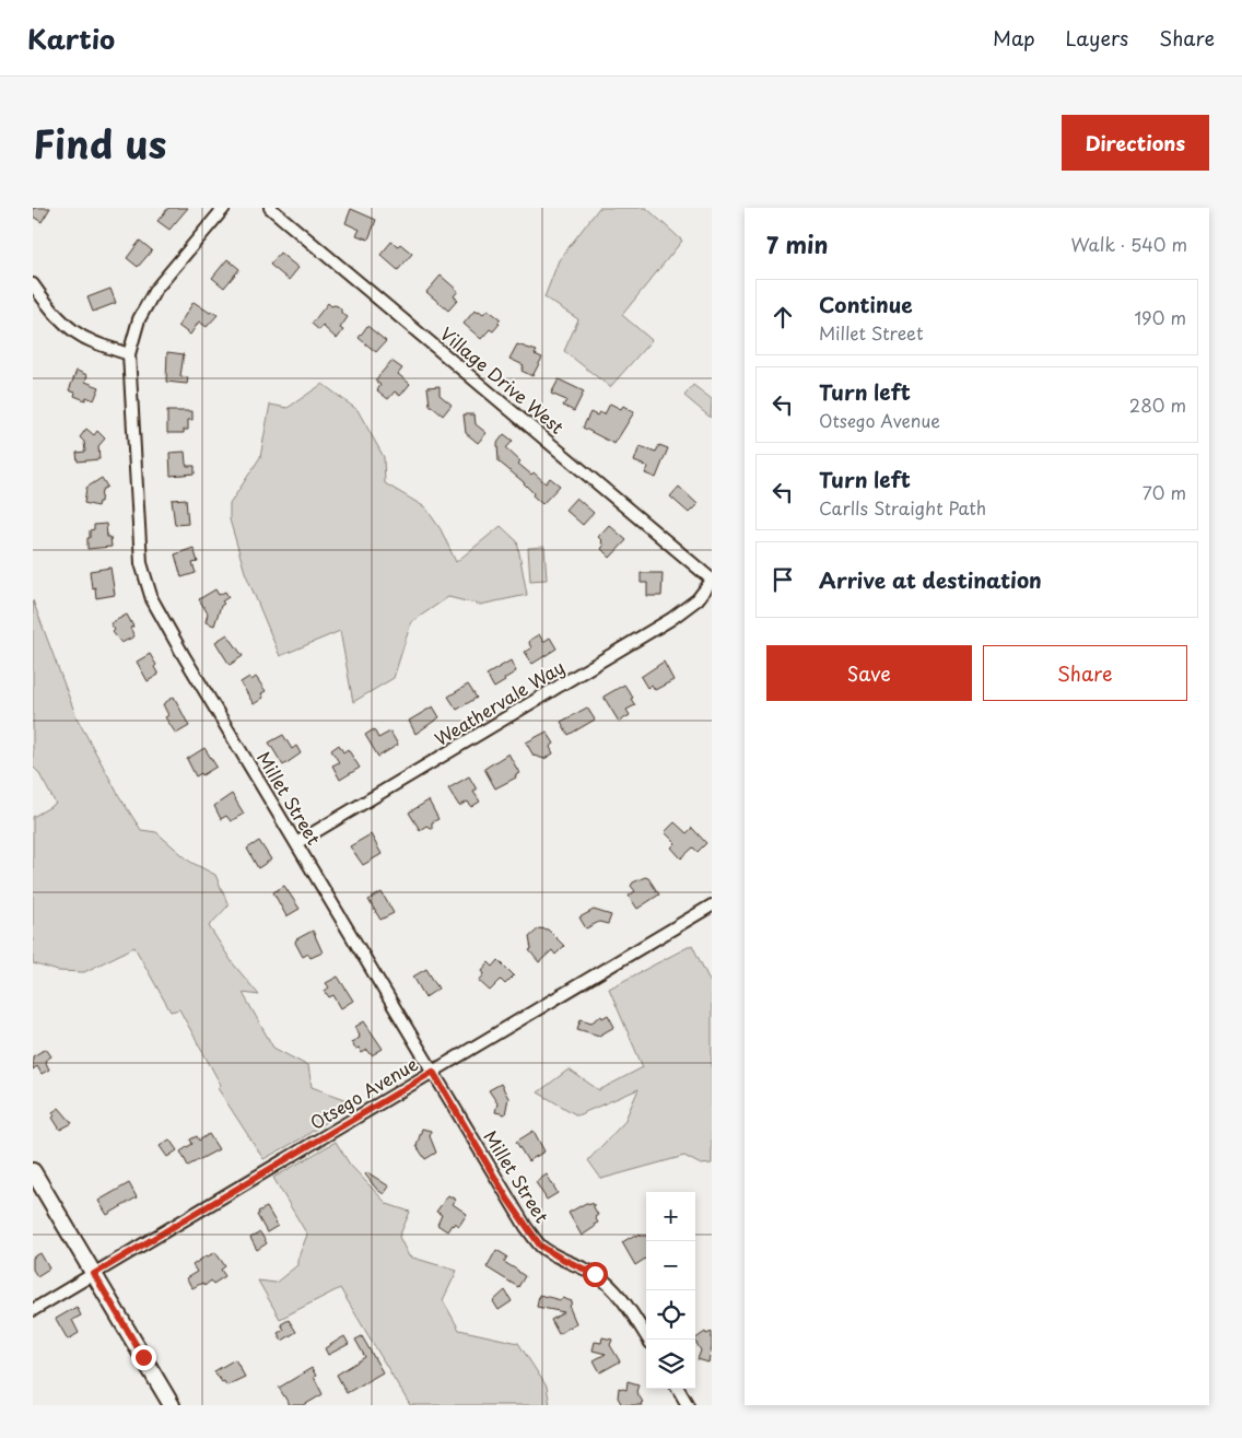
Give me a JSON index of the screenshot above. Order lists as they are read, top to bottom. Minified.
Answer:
{"streets":{"street":["Village Drive West","Weathervale Way","Millet Street","Otsego Avenue"]},"crossings":[["Village Drive West","Weathervale Way"],["Weathervale Way","Millet Street"],["Millet Street","Otsego Avenue"]],"page":{"header":"Kartio","nav":["Map","Layers","Share"],"title":"Find us","buttons":["Directions",["Save","Share"]],"heading":["7 min","Walk · 540 m"],"list":[["Continue","Millet Street","190 m"],["Turn left","Otsego Avenue","280 m"],["Turn left","Carlls Straight Path","70 m"],"Arrive at destination"],"map_buttons":["+","−"]}}
